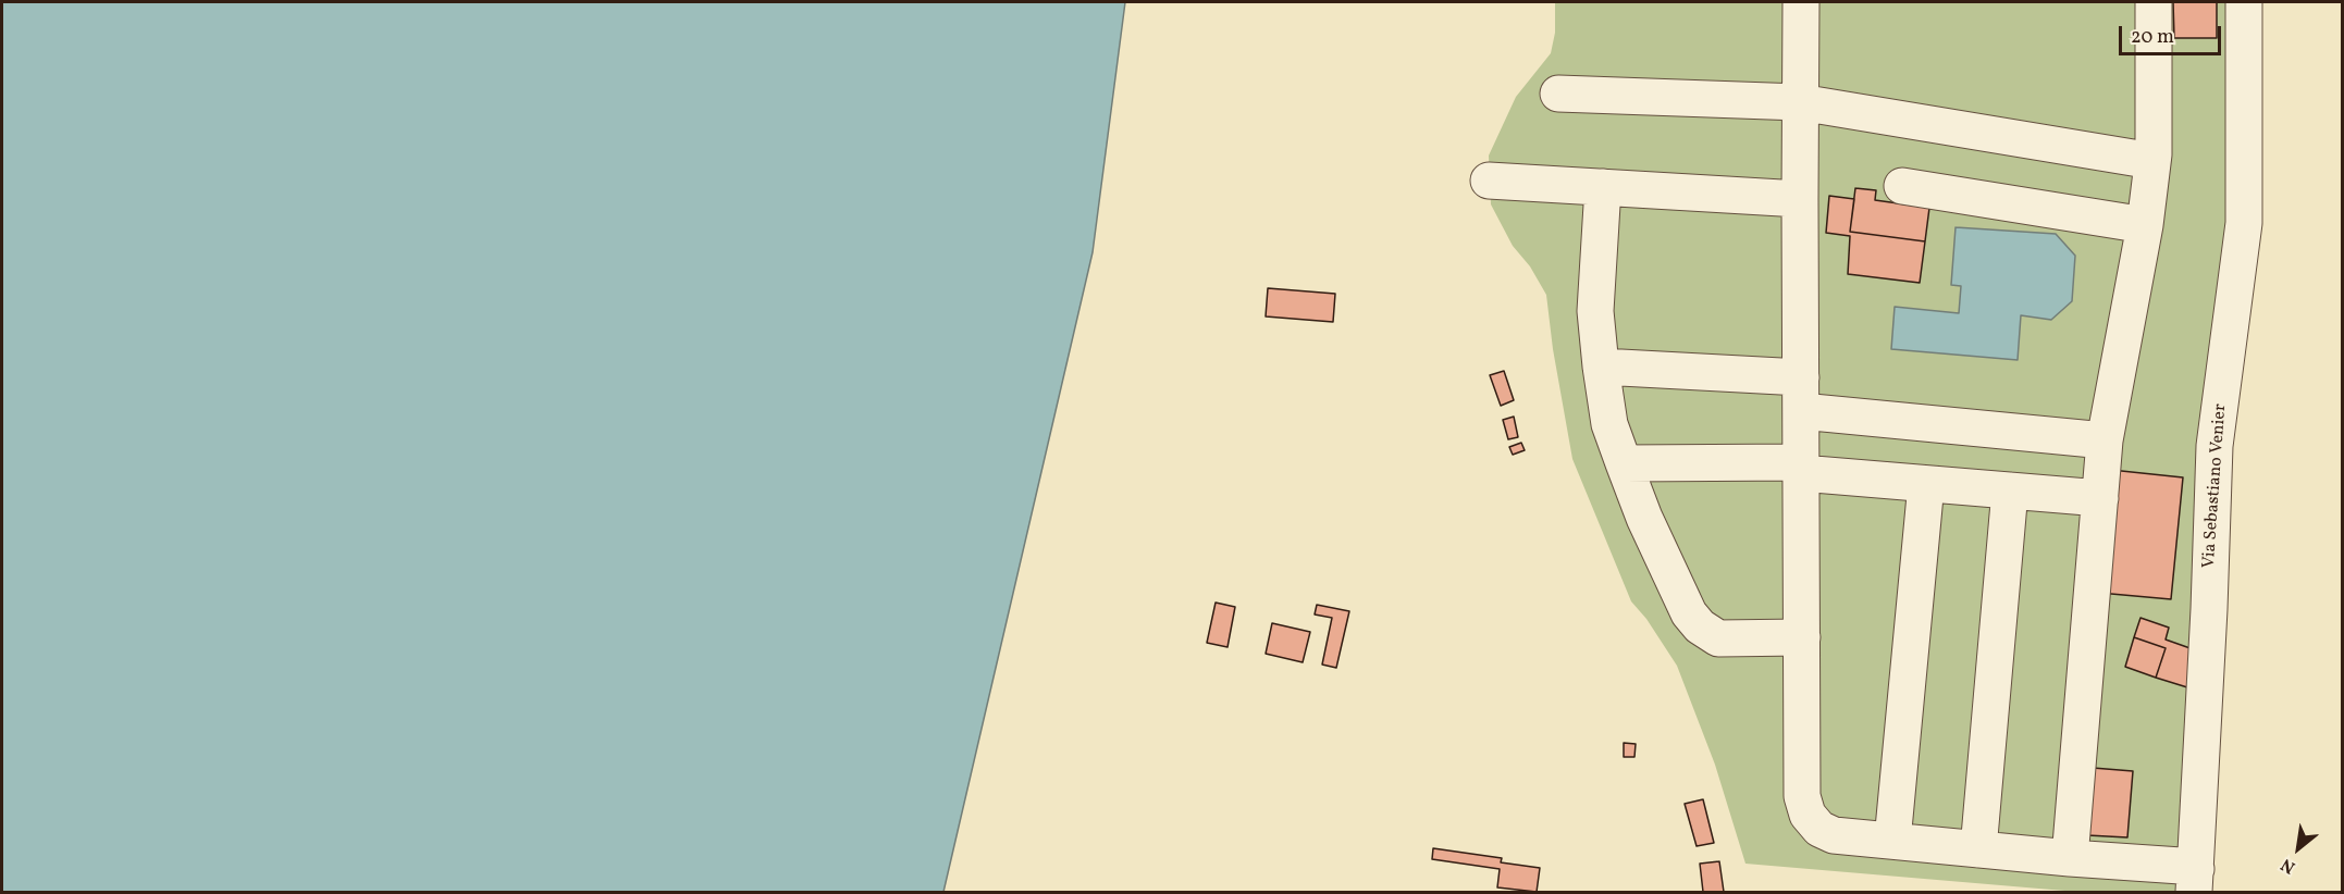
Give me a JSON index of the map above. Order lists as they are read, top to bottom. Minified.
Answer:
{"streets":{"street":["Via Sebastiano Venier"]},"scale_bar":"20 m","north":"bottom left"}
